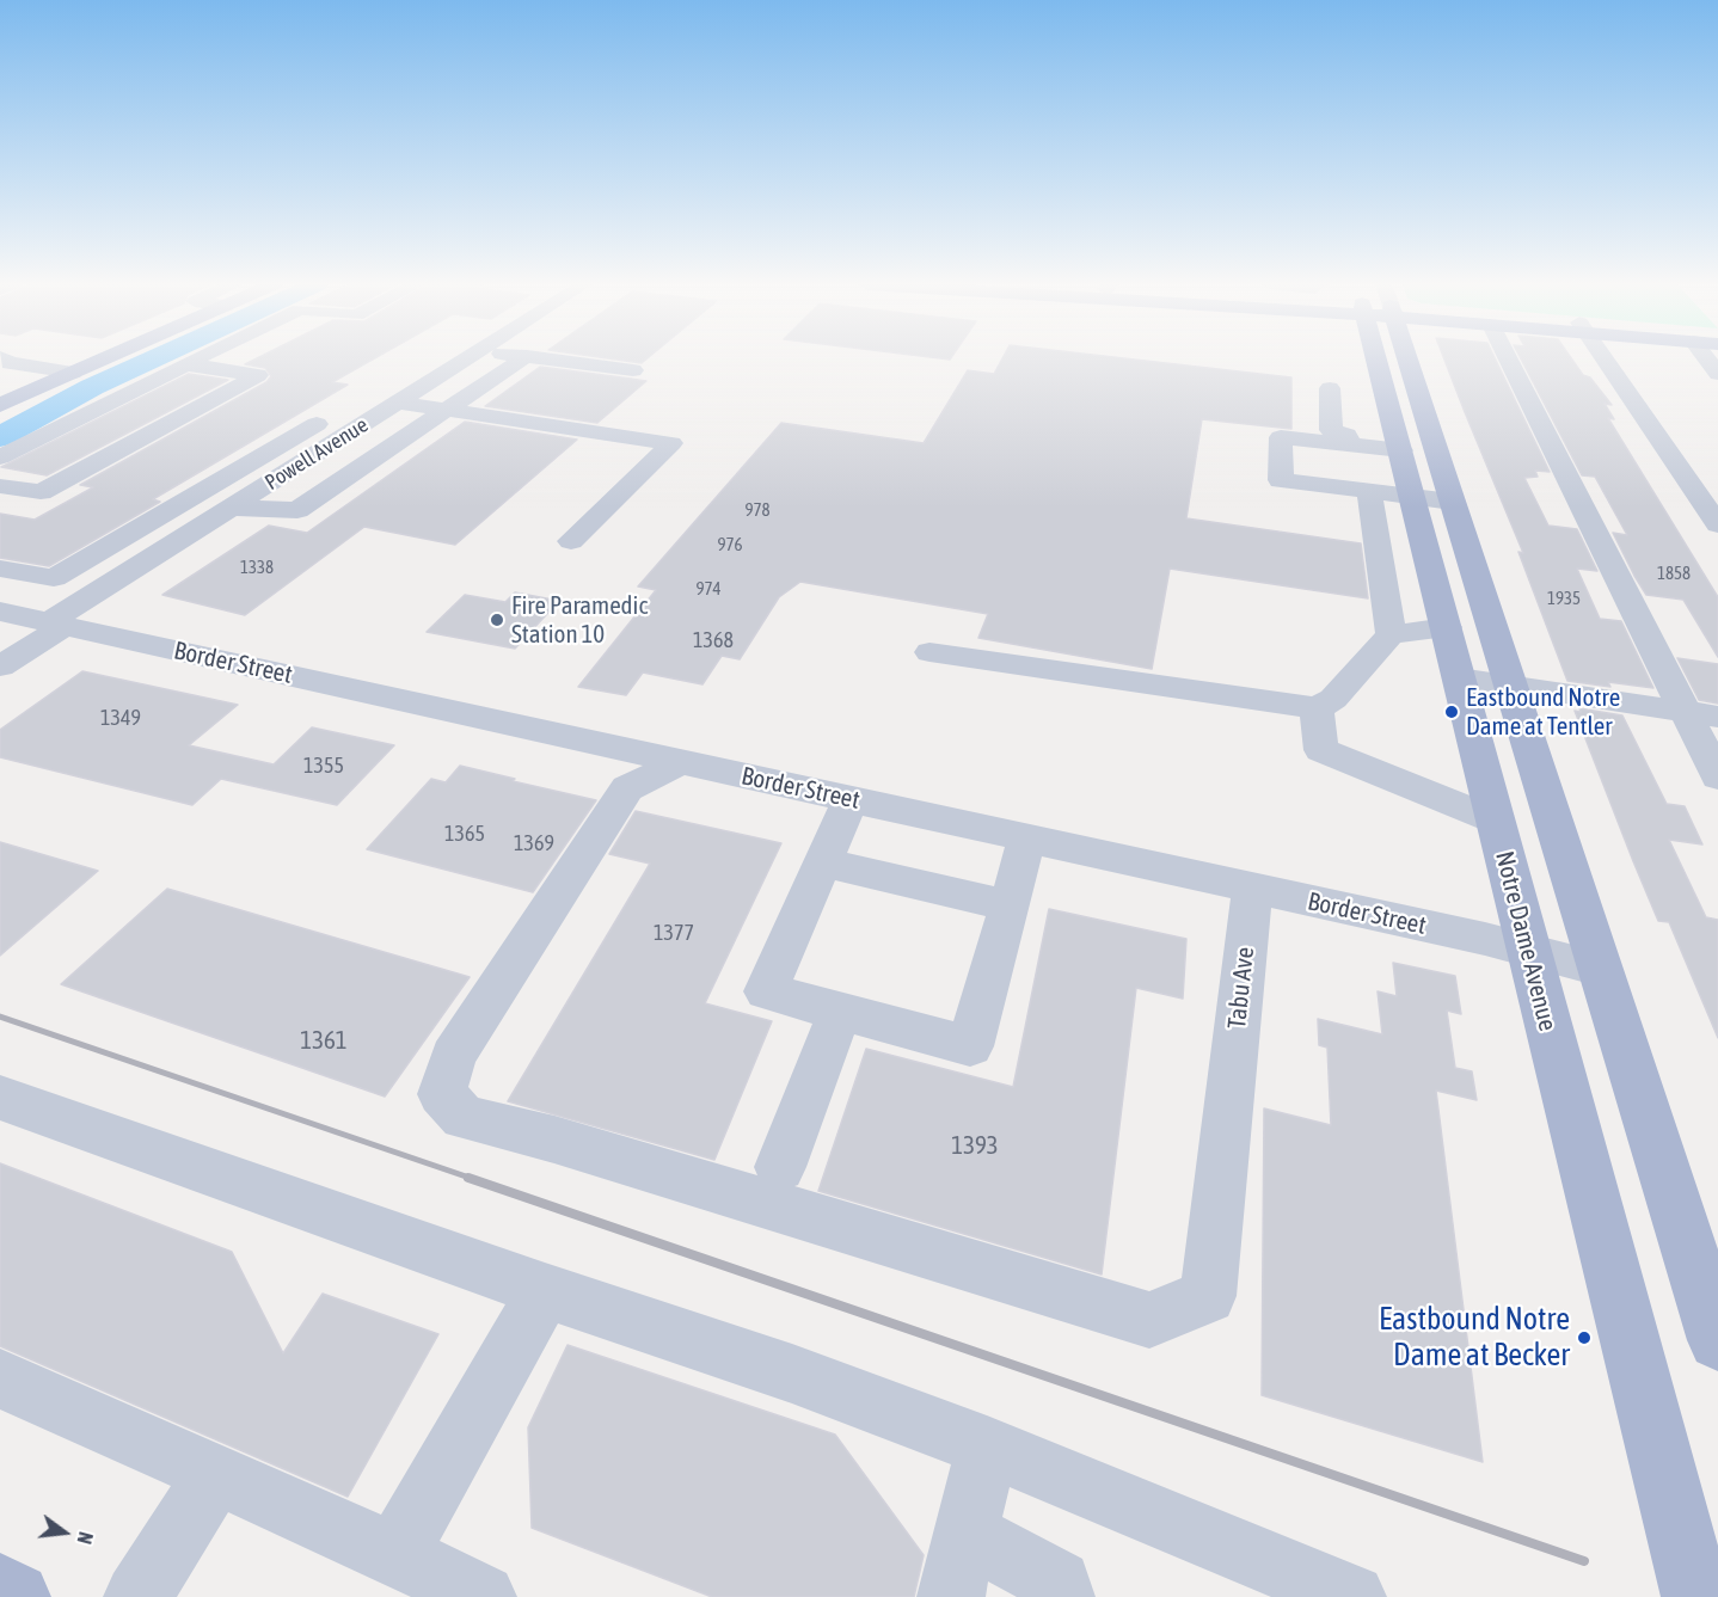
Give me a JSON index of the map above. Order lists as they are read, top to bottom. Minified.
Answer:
{"streets":{"main road":["Notre Dame Avenue"],"street":["Powell Avenue","Border Street","Tabu Ave"]},"crossings":[["Powell Avenue","Border Street"],["Border Street","Notre Dame Avenue"],["Border Street","Tabu Ave"]],"places":["Fire Paramedic Station 10","Eastbound Notre Dame at Tentler","Eastbound Notre Dame at Becker"],"house_numbers":["978","976","1338","1858","974","1935","1368","1349","1355","1365","1369","1377","1361","1393"],"north":"right"}
